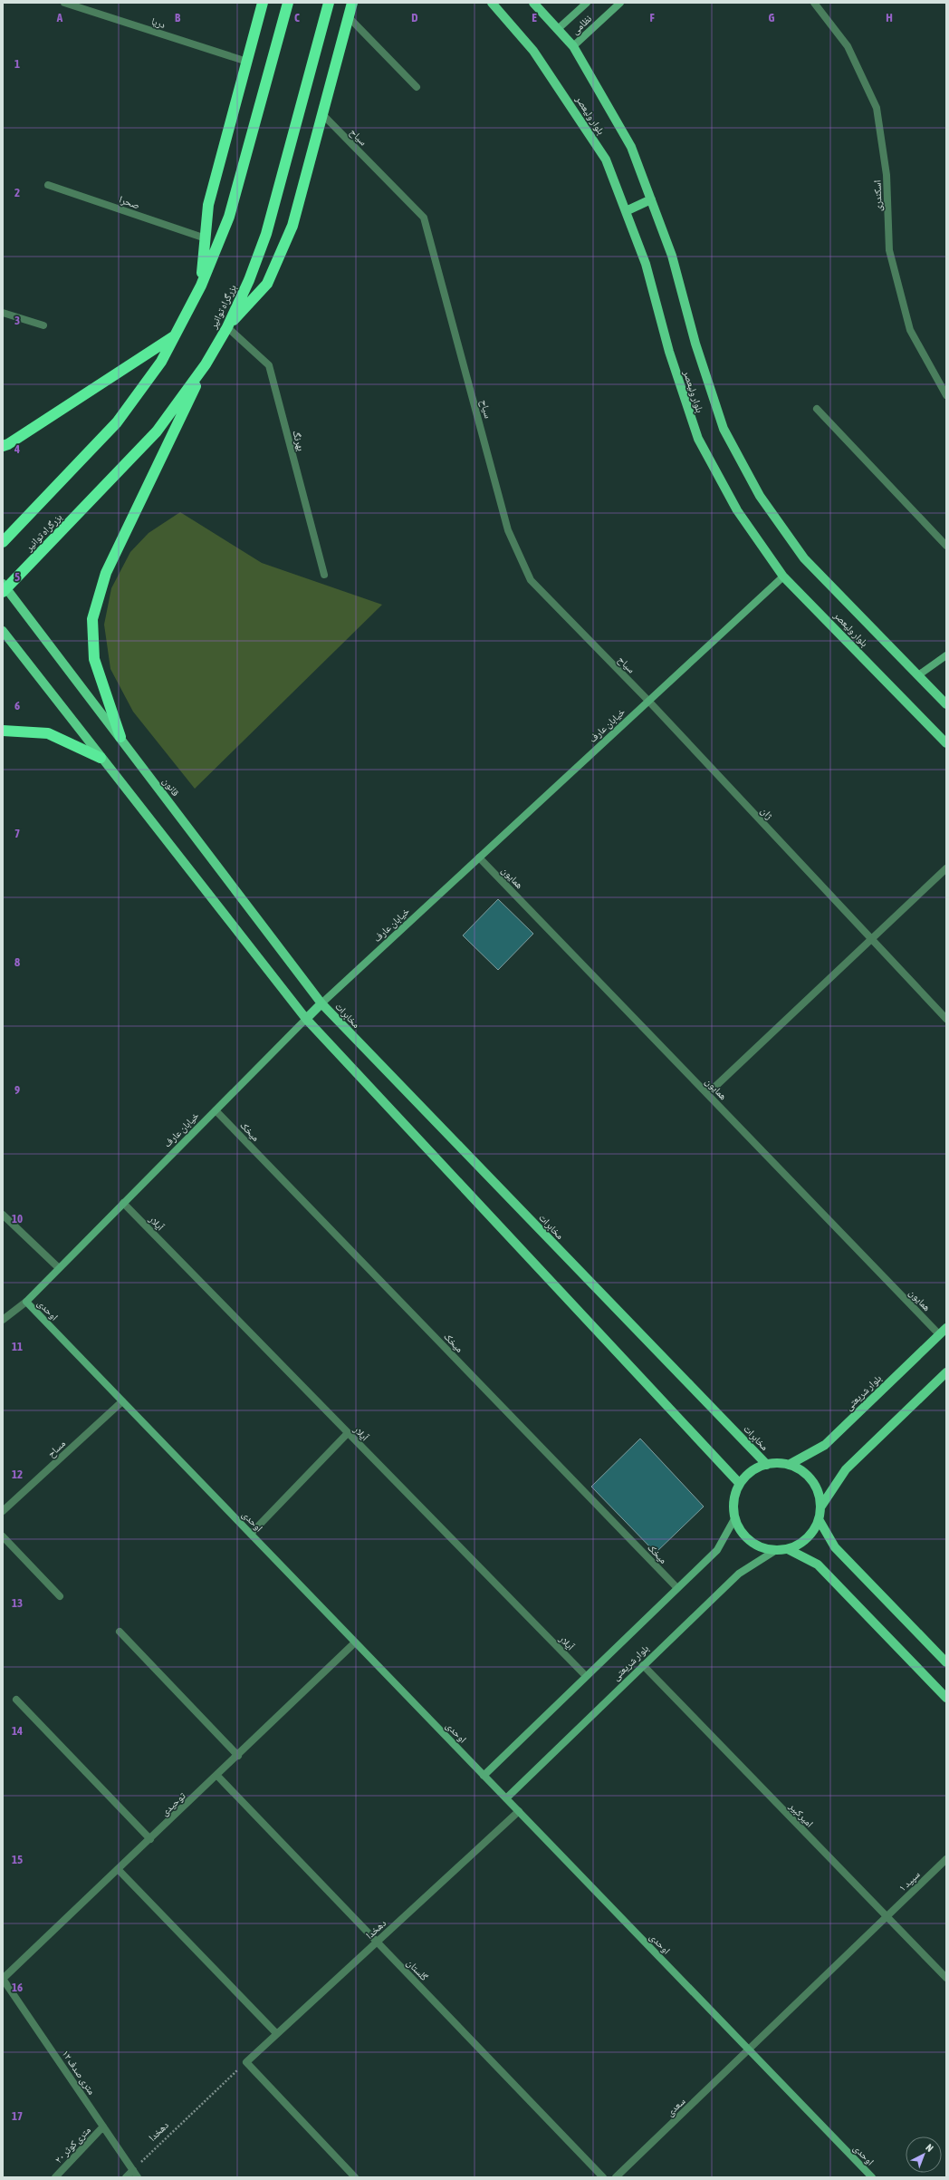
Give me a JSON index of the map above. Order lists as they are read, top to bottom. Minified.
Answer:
{"streets":{"highway":["بزرگراه توانیر"],"main road":["بلوار ولیعصر","خیابان عارف","قانون","مخابرات","بلوار شریعتى"],"street":["دریا","نظامی","سیاح","اسکندری","صحرا","بهرنگ","ژان","همایون","میخک","آیلار","اوحدی","مساح","توحیدی","امیرکبیر","سپید ۱","دهخدا","گلستان","۱۲ متری صدف","سعدی","۲۰ متری کوثر"]},"crossings":[["نظامی","بلوار ولیعصر"],["بلوار ولیعصر","خیابان عارف"],["سیاح","خیابان عارف"],["سیاح","ژان"],["بزرگراه توانیر","بهرنگ"],["خیابان عارف","قانون"],["خیابان عارف","ژان"],["خیابان عارف","همایون"],["خیابان عارف","مخابرات"],["خیابان عارف","میخک"],["خیابان عارف","آیلار"],["خیابان عارف","اوحدی"],["قانون","مخابرات"],["همایون","بلوار شریعتى"],["مخابرات","بلوار شریعتى"],["میخک","بلوار شریعتى"],["آیلار","بلوار شریعتى"],["اوحدی","بلوار شریعتى"],["اوحدی","مساح"],["اوحدی","توحیدی"],["اوحدی","سپید ۱"],["اوحدی","دهخدا"],["اوحدی","سعدی"],["بلوار شریعتى","امیرکبیر"],["توحیدی","گلستان"],["توحیدی","۱۲ متری صدف"],["امیرکبیر","سپید ۱"],["سپید ۱","سعدی"],["دهخدا","گلستان"],["دهخدا","۱۲ متری صدف"],["۱۲ متری صدف","۲۰ متری کوثر"]],"north":"top right","grid":{"columns":["A","B","C","D","E","F","G","H"],"rows":["1","2","3","4","5","6","7","8","9","10","11","12","13","14","15","16","17"]}}
